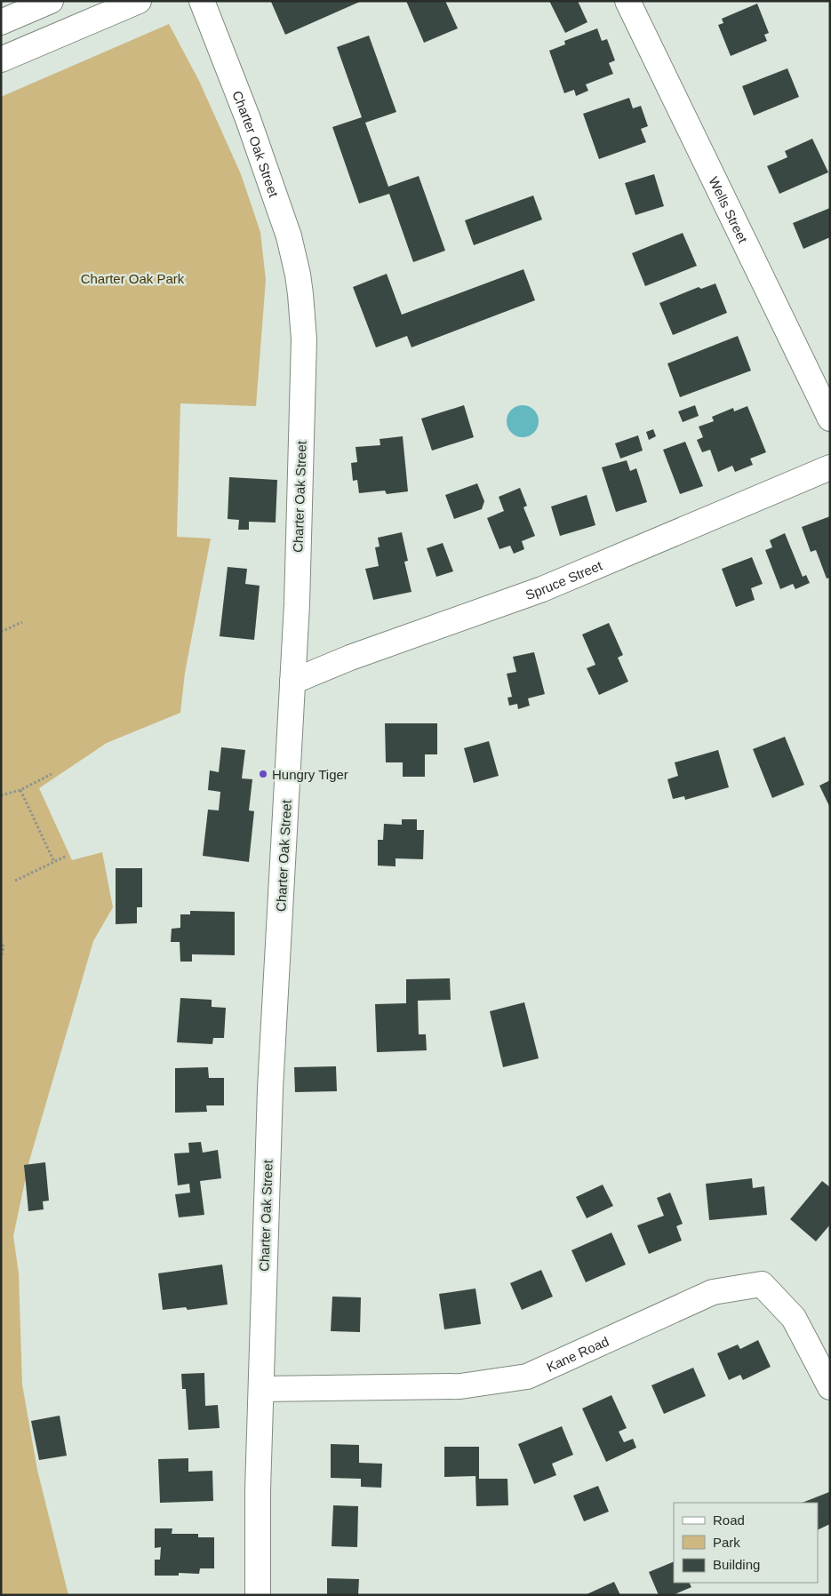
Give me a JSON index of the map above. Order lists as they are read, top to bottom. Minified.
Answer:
{"streets":{"main road":["Charter Oak Street","Wells Street","Spruce Street","Kane Road"]},"crossings":[["Charter Oak Street","Spruce Street"],["Charter Oak Street","Kane Road"]],"parks":["Charter Oak Park"],"places":["Hungry Tiger"],"legend":["Road","Park","Building"]}
